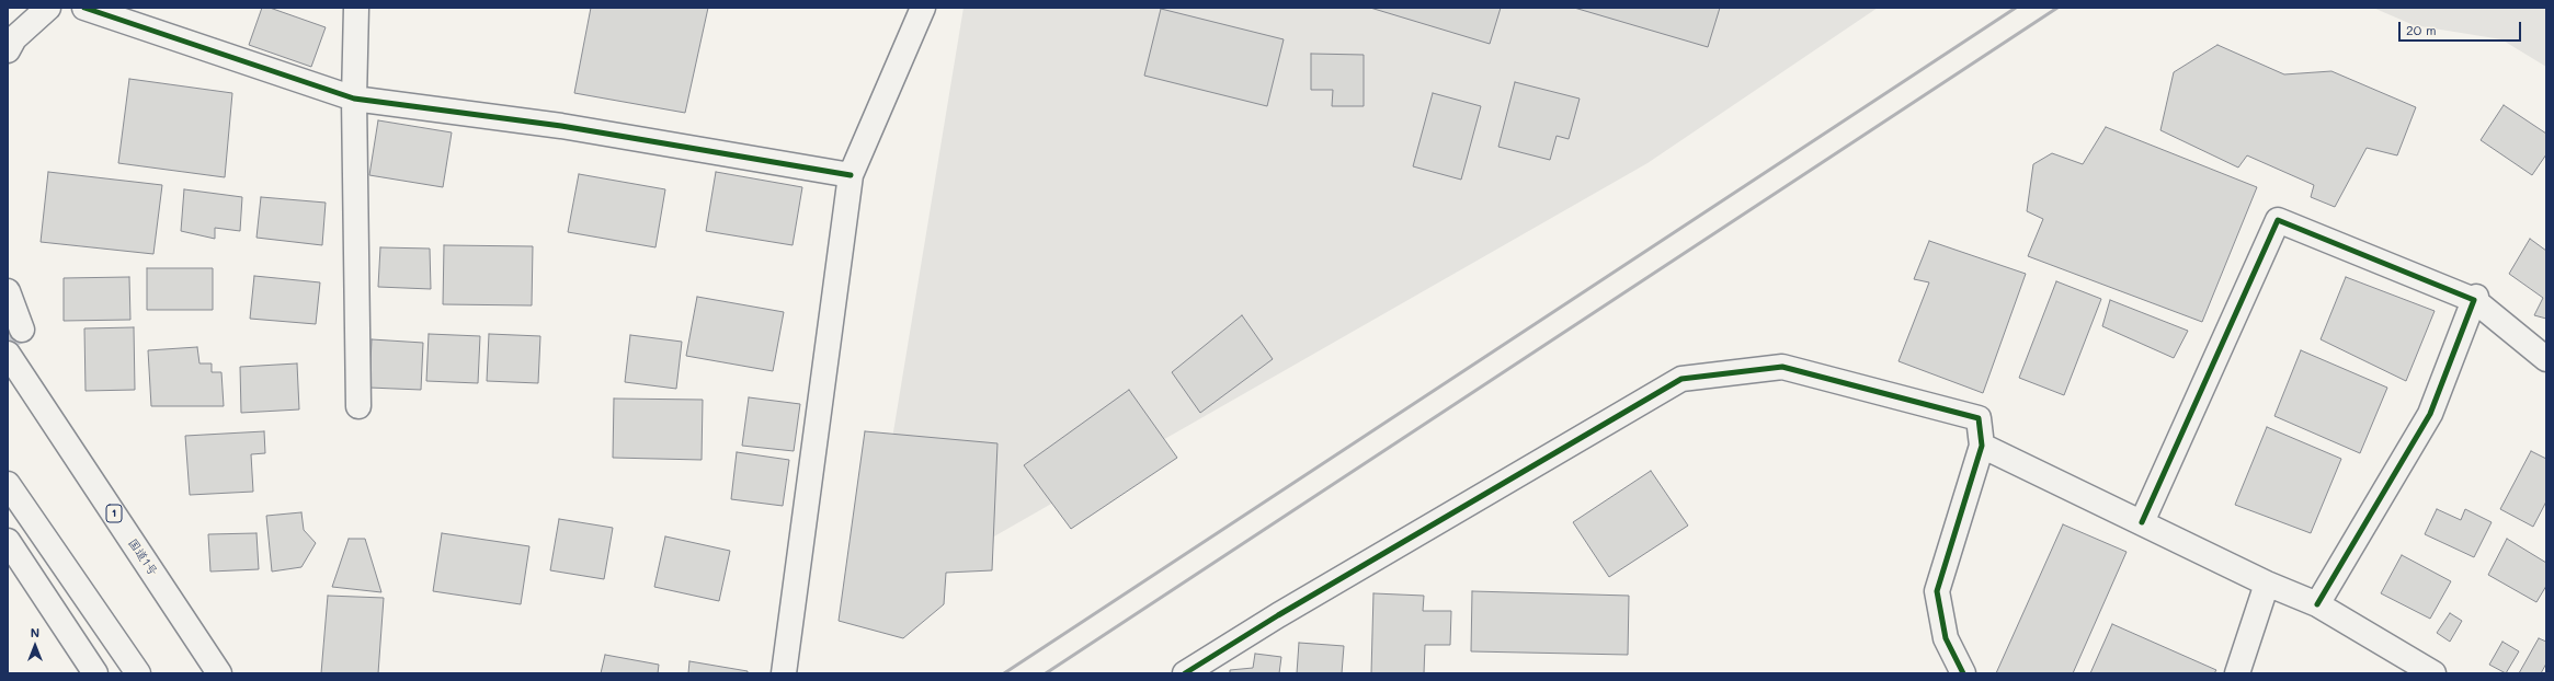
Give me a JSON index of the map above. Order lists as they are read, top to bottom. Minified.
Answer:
{"streets":{"main road":["1","国道1号"]},"scale_bar":"20 m","north":"top"}
